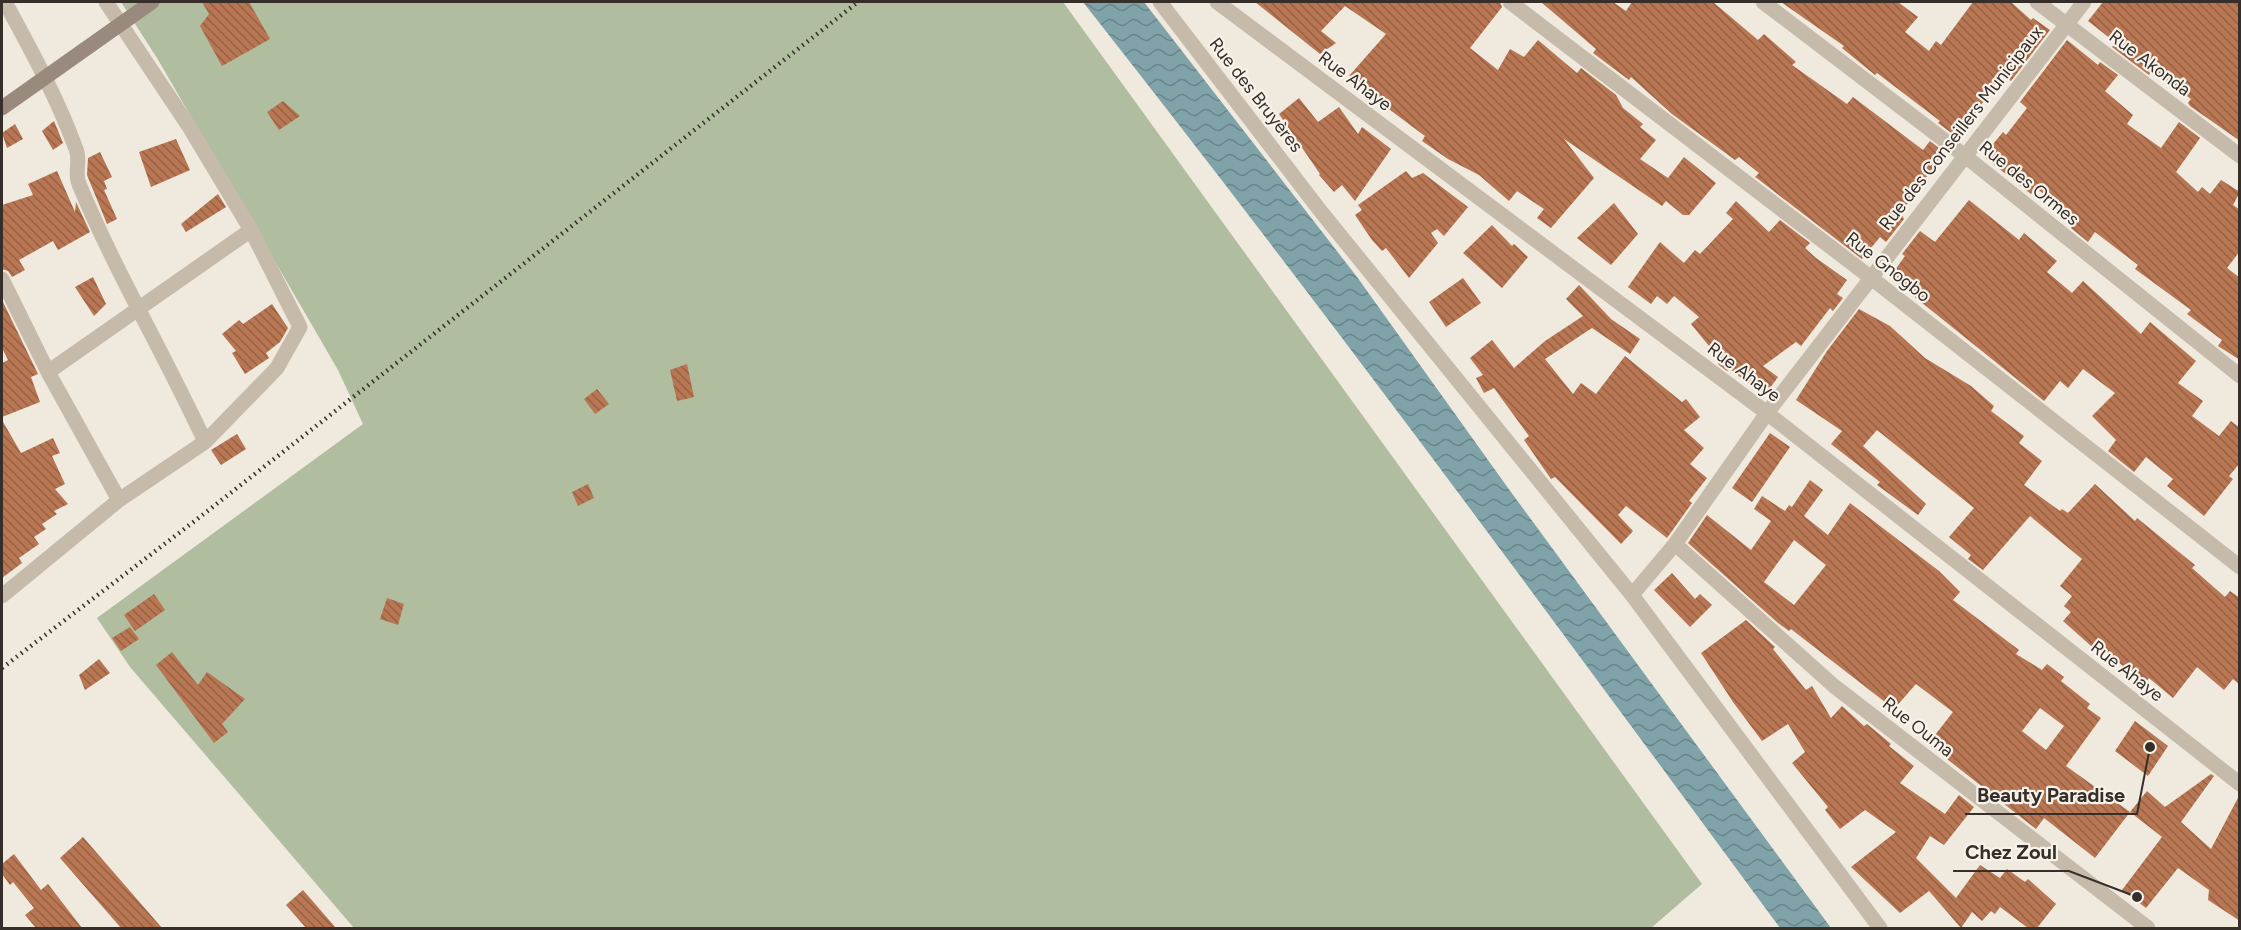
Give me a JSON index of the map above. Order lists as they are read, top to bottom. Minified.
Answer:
{"streets":{"street":["Rue Akonda","Rue Ahaye","Rue des Bruyères","Rue des Conseillers Municipaux","Rue des Ormes","Rue Gnogbo","Rue Ouma"]},"crossings":[["Rue Akonda","Rue des Conseillers Municipaux"],["Rue Ahaye","Rue des Conseillers Municipaux"],["Rue des Bruyères","Rue des Conseillers Municipaux"],["Rue des Conseillers Municipaux","Rue des Ormes"],["Rue des Conseillers Municipaux","Rue Gnogbo"],["Rue des Conseillers Municipaux","Rue Ouma"]],"places":["Beauty Paradise","Chez Zoul"]}
